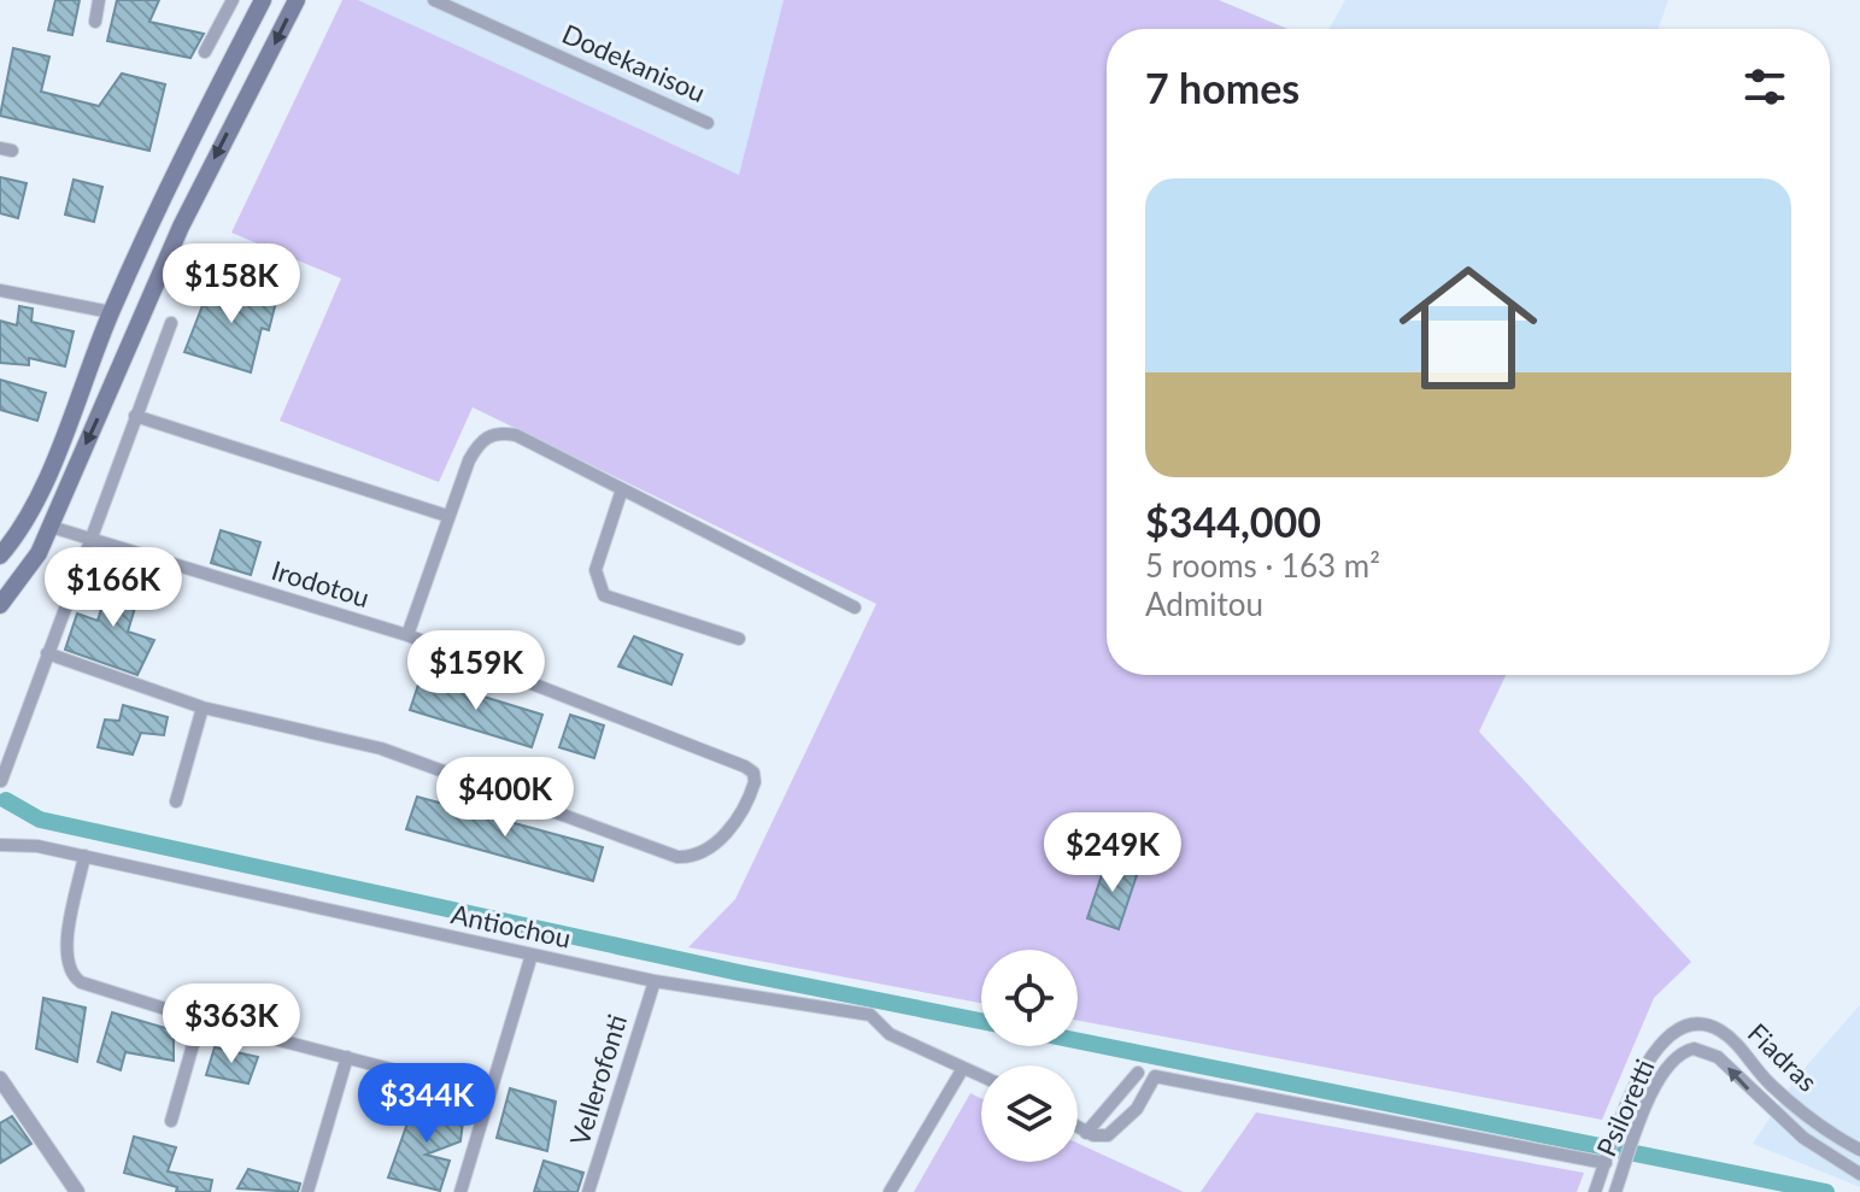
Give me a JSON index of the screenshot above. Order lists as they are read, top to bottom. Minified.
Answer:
{"streets":{"street":["Dodekanisou","Irodotou","Antiochou","Fiadras","Vellerofonti","Psiloretti"]},"crossings":[["Antiochou","Vellerofonti"],["Fiadras","Psiloretti"]],"page":{"heading":"7 homes","list":[{"name":"$344,000","note":"5 rooms · 163 m² · Admitou"}],"price":["$158K","$166K","$159K","$400K","$249K","$363K","$344K"]}}
